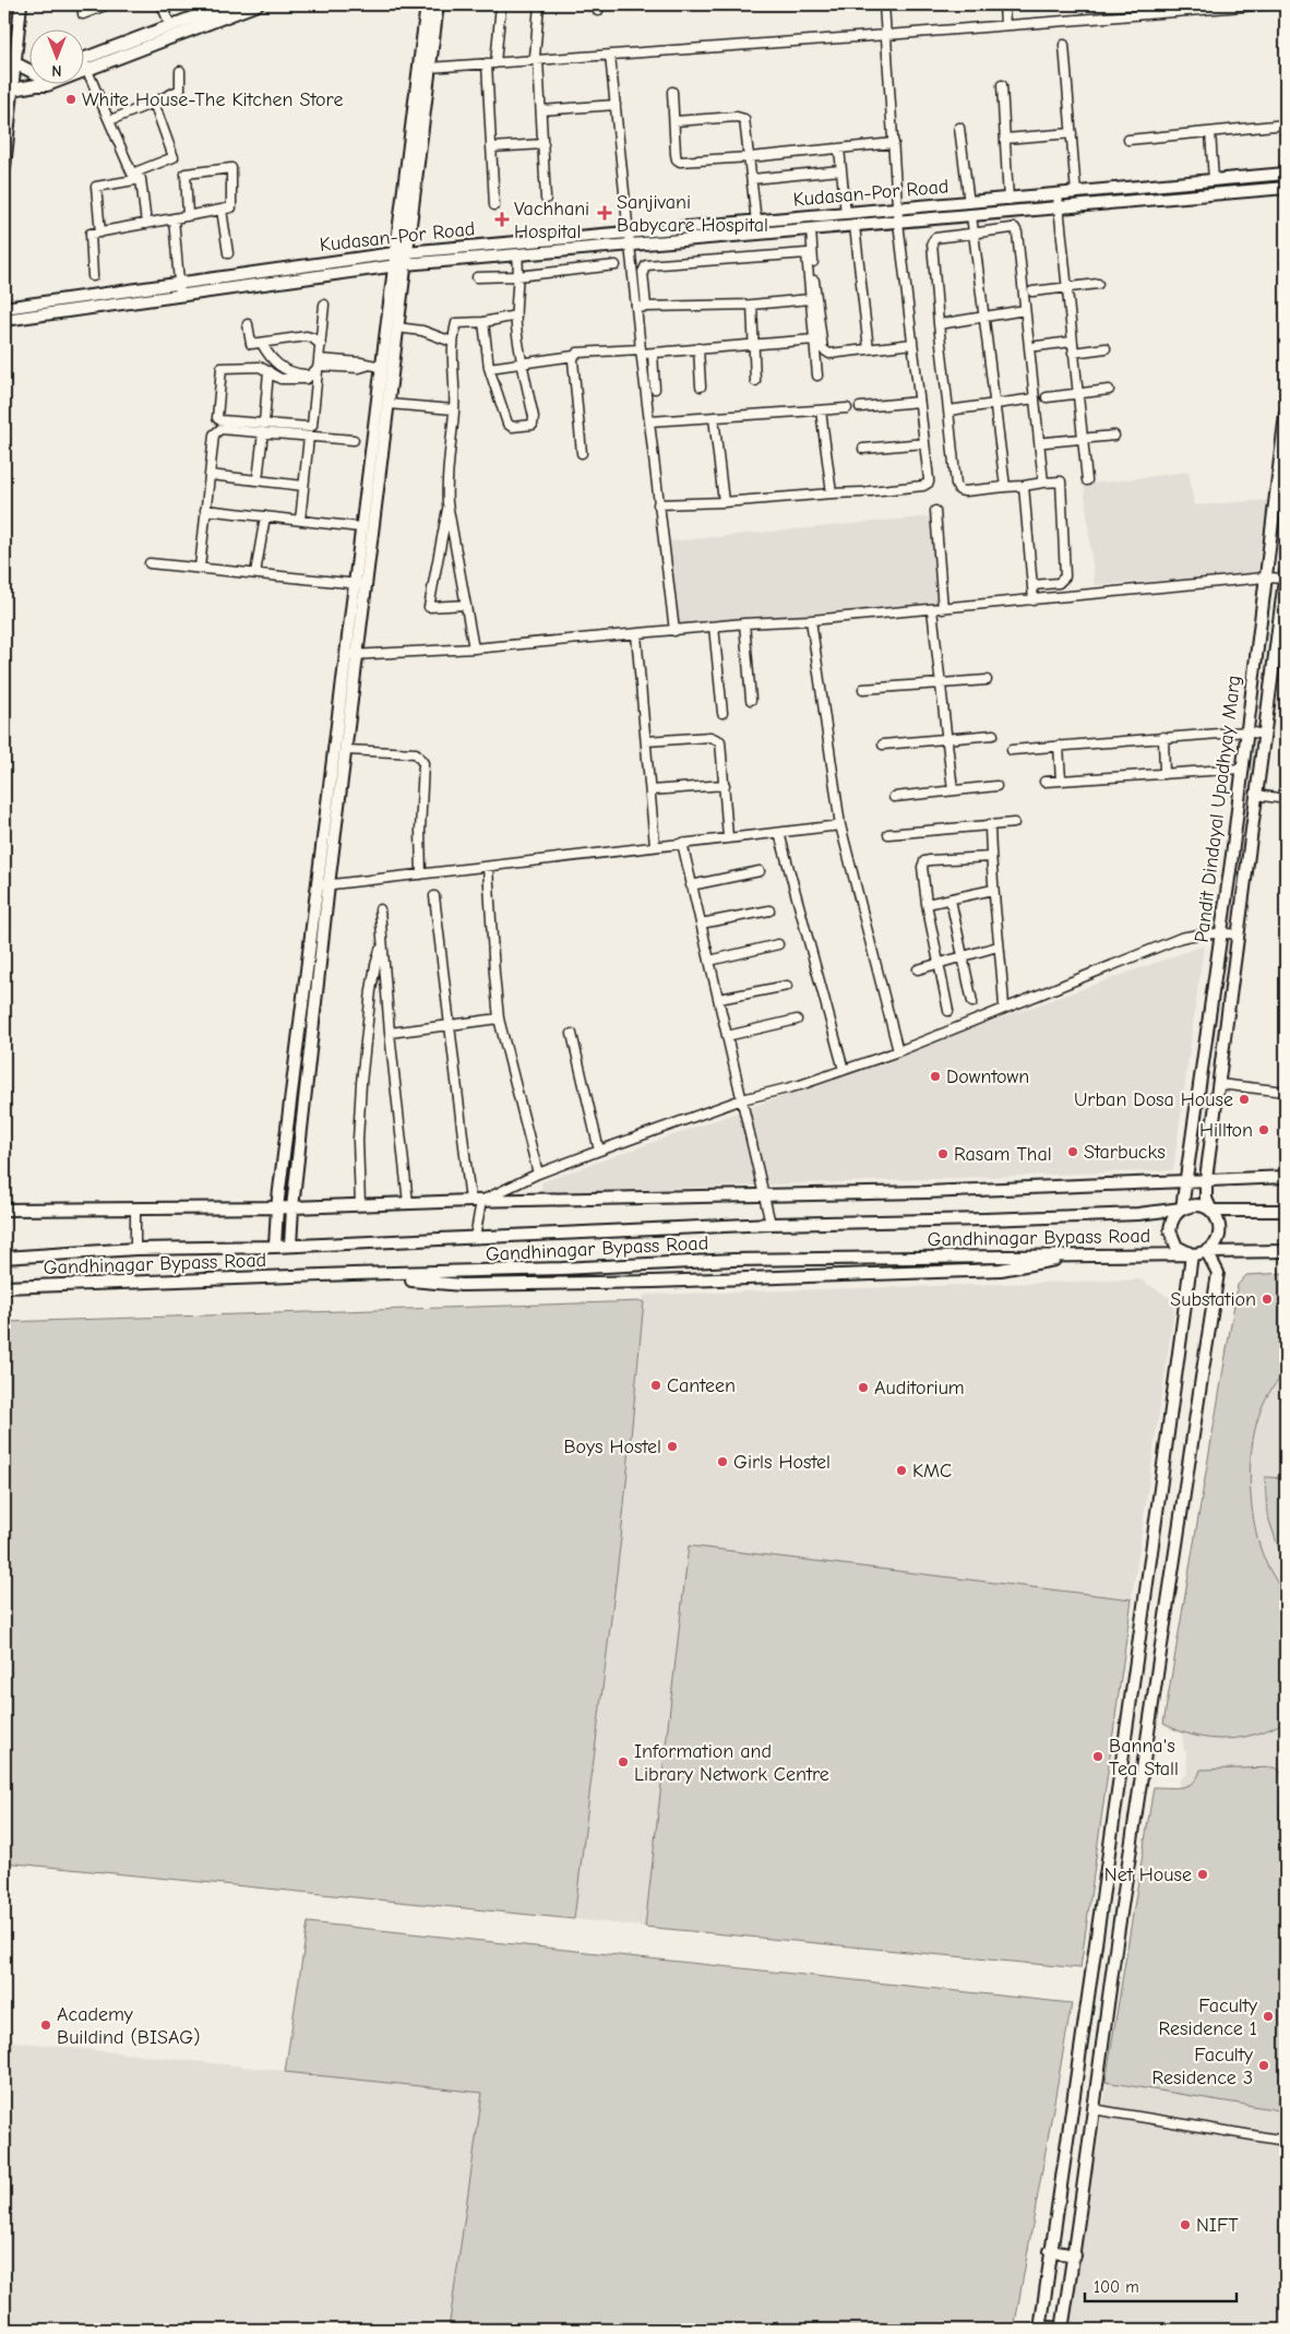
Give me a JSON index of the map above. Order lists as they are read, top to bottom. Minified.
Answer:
{"streets":{"street":["Kudasan-Por Road","Pandit Dindayal Upadhyay Marg","Gandhinagar Bypass Road"]},"crossings":[["Pandit Dindayal Upadhyay Marg","Gandhinagar Bypass Road"]],"places":{"other":["White House-The Kitchen Store","Downtown","Urban Dosa House","Hillton","Starbucks","Rasam Thal","Substation","Canteen","Auditorium","Boys Hostel","Girls Hostel","KMC","Banna's Tea Stall","Information and Library Network Centre","Net House","Faculty Residence 1","Academy Buildind (BISAG)","Faculty Residence 3","NIFT"],"health":["Sanjivani Babycare Hospital","Vachhani Hospital"]},"scale_bar":"100 m","north":"bottom"}
